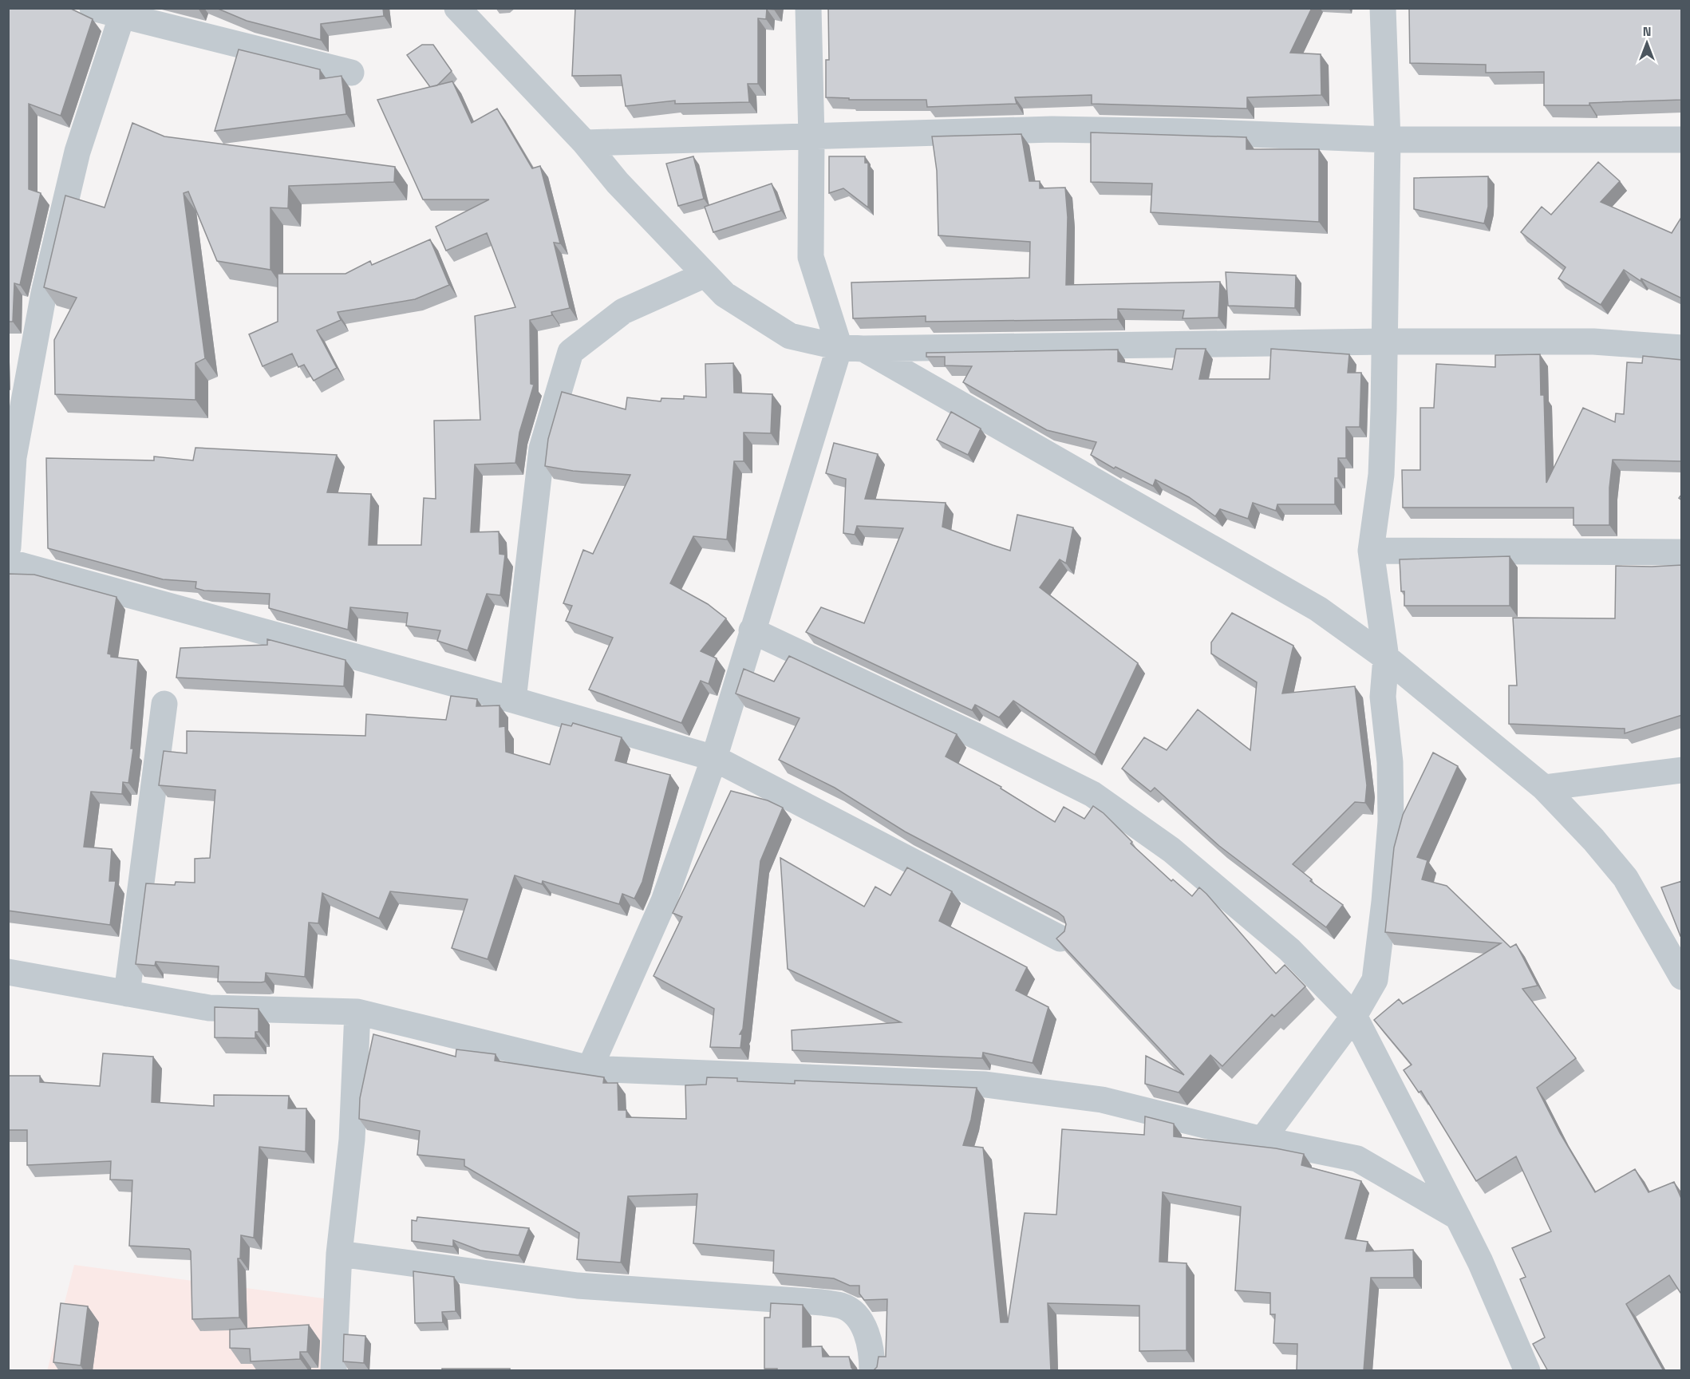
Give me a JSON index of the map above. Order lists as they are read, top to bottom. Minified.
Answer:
{"north":"top"}
